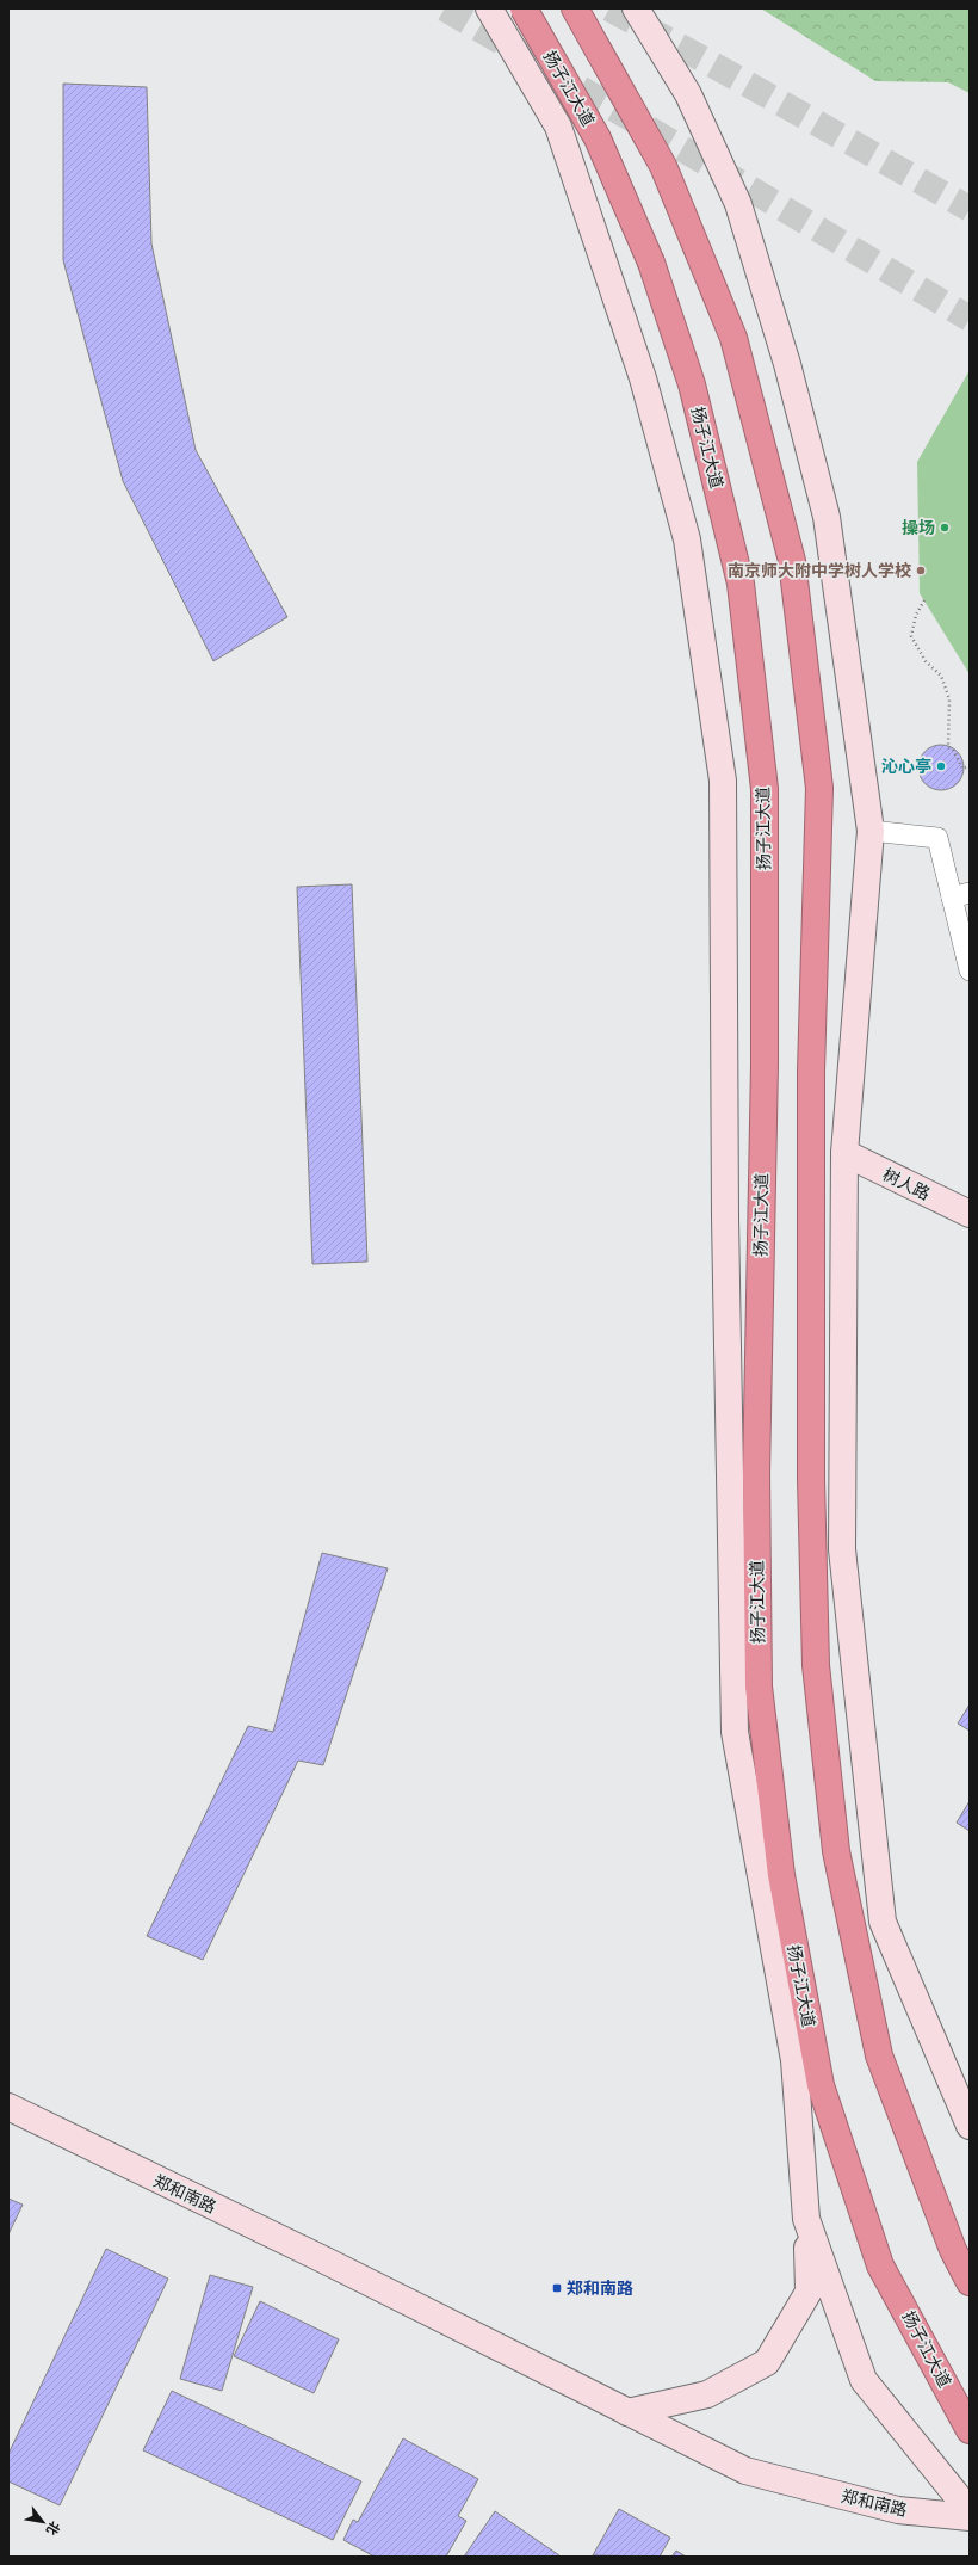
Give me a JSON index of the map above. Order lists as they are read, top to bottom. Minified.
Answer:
{"streets":{"highway":["扬子江大道"],"main road":["树人路","郑和南路"]},"places":{"other":["操场","南京师大附中学树人学校","沁心亭"],"transit":["郑和南路"]},"north":"bottom right"}
